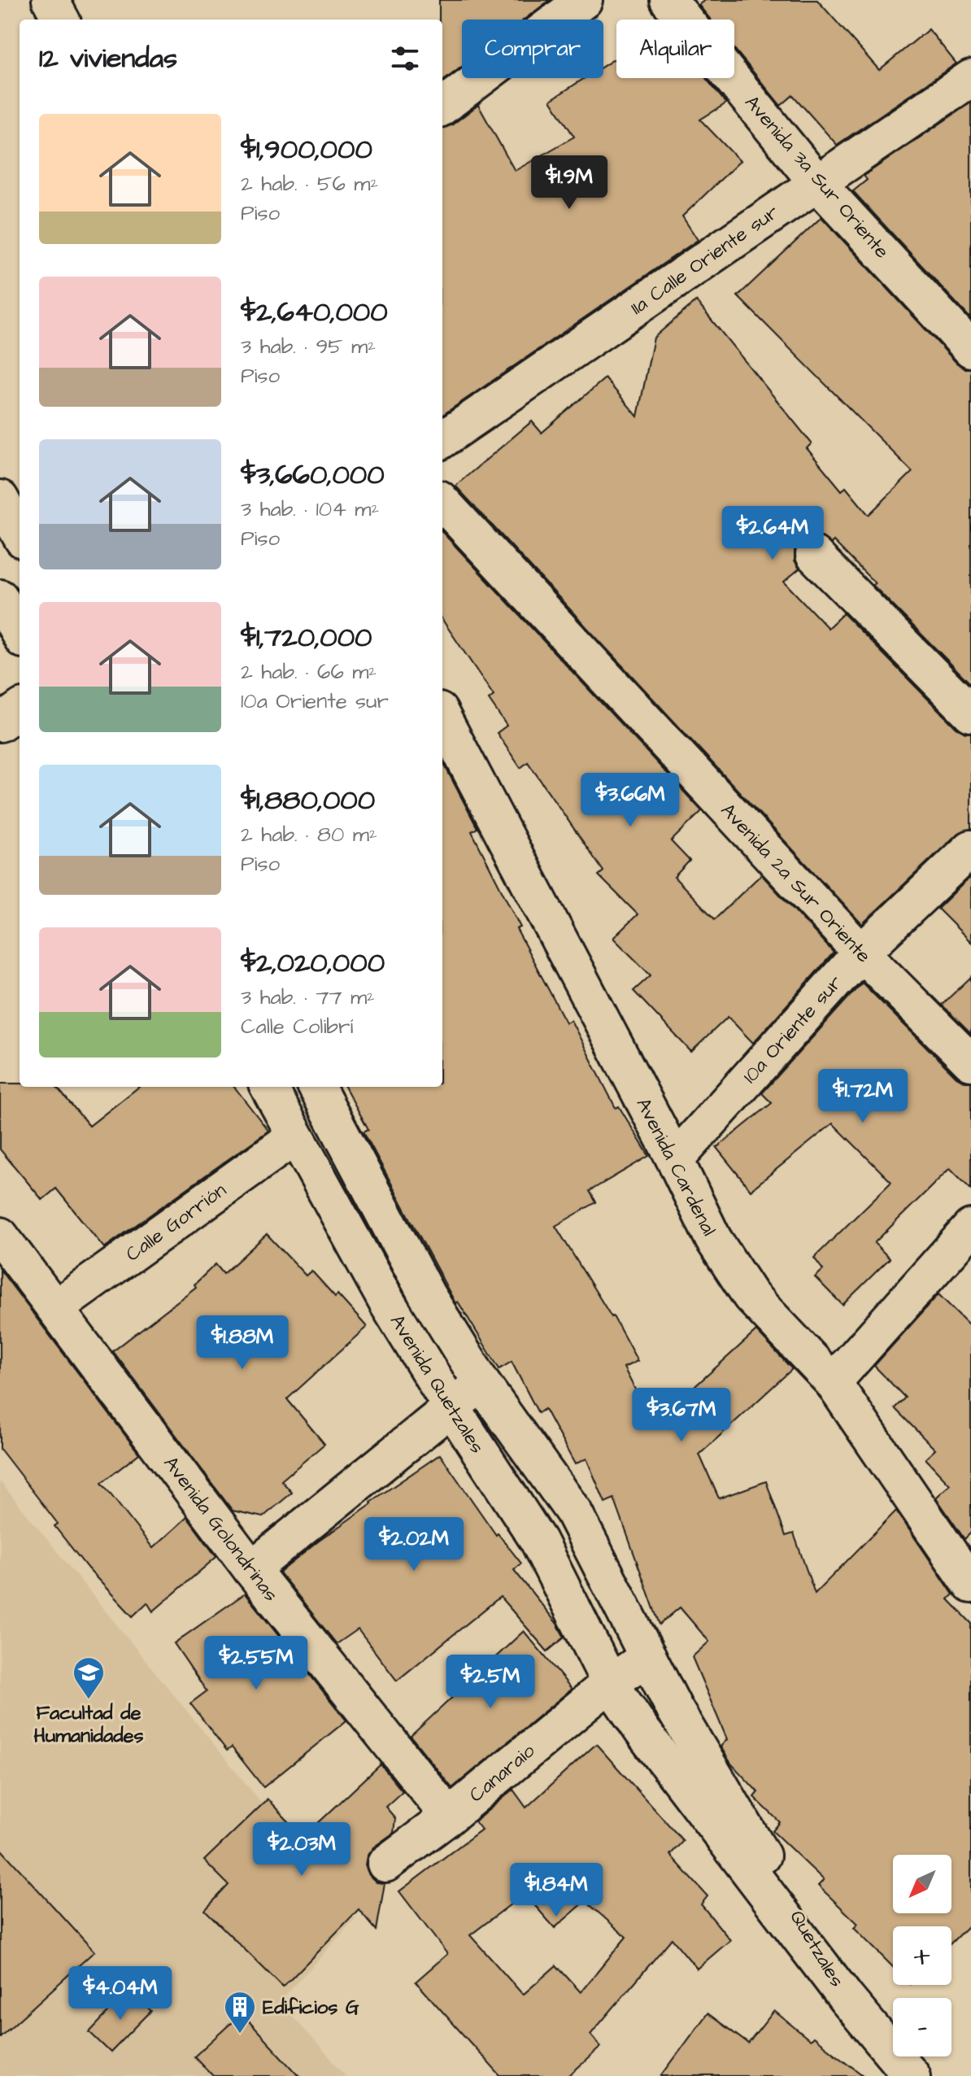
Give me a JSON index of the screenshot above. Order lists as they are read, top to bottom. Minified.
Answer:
{"streets":{"street":["Avenida 3a Sur Oriente","11a Calle Oriente sur","Avenida 2a Sur Oriente","10a Oriente sur","Avenida Cardenal","Calle Gorrión","Avenida Quetzales","Avenida Golondrinas","Canaraio","Quetzales"]},"crossings":[["Avenida 3a Sur Oriente","11a Calle Oriente sur"],["Avenida 2a Sur Oriente","10a Oriente sur"],["10a Oriente sur","Avenida Cardenal"],["Calle Gorrión","Avenida Quetzales"],["Calle Gorrión","Avenida Golondrinas"],["Avenida Quetzales","Canaraio"],["Avenida Quetzales","Quetzales"],["Avenida Golondrinas","Canaraio"],["Canaraio","Quetzales"]],"places":{"school or university":["Facultad de Humanidades"],"building":["Edificios G"]},"north":"bottom left","page":{"chip":["Comprar","Alquilar"],"heading":"12 viviendas","list":[{"name":"$1,900,000","note":"2 hab. · 56 m² · Piso"},{"name":"$2,640,000","note":"3 hab. · 95 m² · Piso"},{"name":"$3,660,000","note":"3 hab. · 104 m² · Piso"},{"name":"$1,720,000","note":"2 hab. · 66 m² · 10a Oriente sur"},{"name":"$1,880,000","note":"2 hab. · 80 m² · Piso"},{"name":"$2,020,000","note":"3 hab. · 77 m² · Calle Colibrí"}],"price":["$1.9M","$2.64M","$3.66M","$1.72M","$1.88M","$3.67M","$2.02M","$2.55M","$2.5M","$2.03M","$1.84M","$4.04M"],"map_buttons":["+","−"]}}
